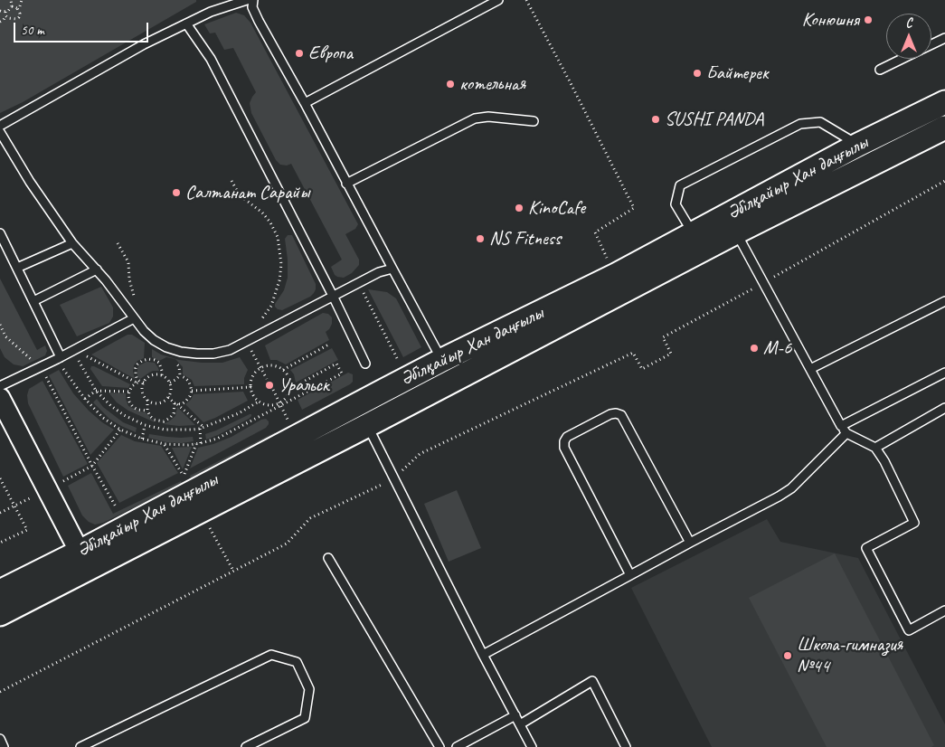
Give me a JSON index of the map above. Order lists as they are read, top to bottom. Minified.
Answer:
{"streets":{"main road":["Әбілқайыр Хан даңғылы"]},"places":["Конюшня","Европа","Байтерек","котельная","SUSHI PANDA","Салтанат Сарайы","KinoCafe","NS Fitness","M-6","Уральск","Школа-гимназия №44"],"scale_bar":"50 m","north":"top"}
